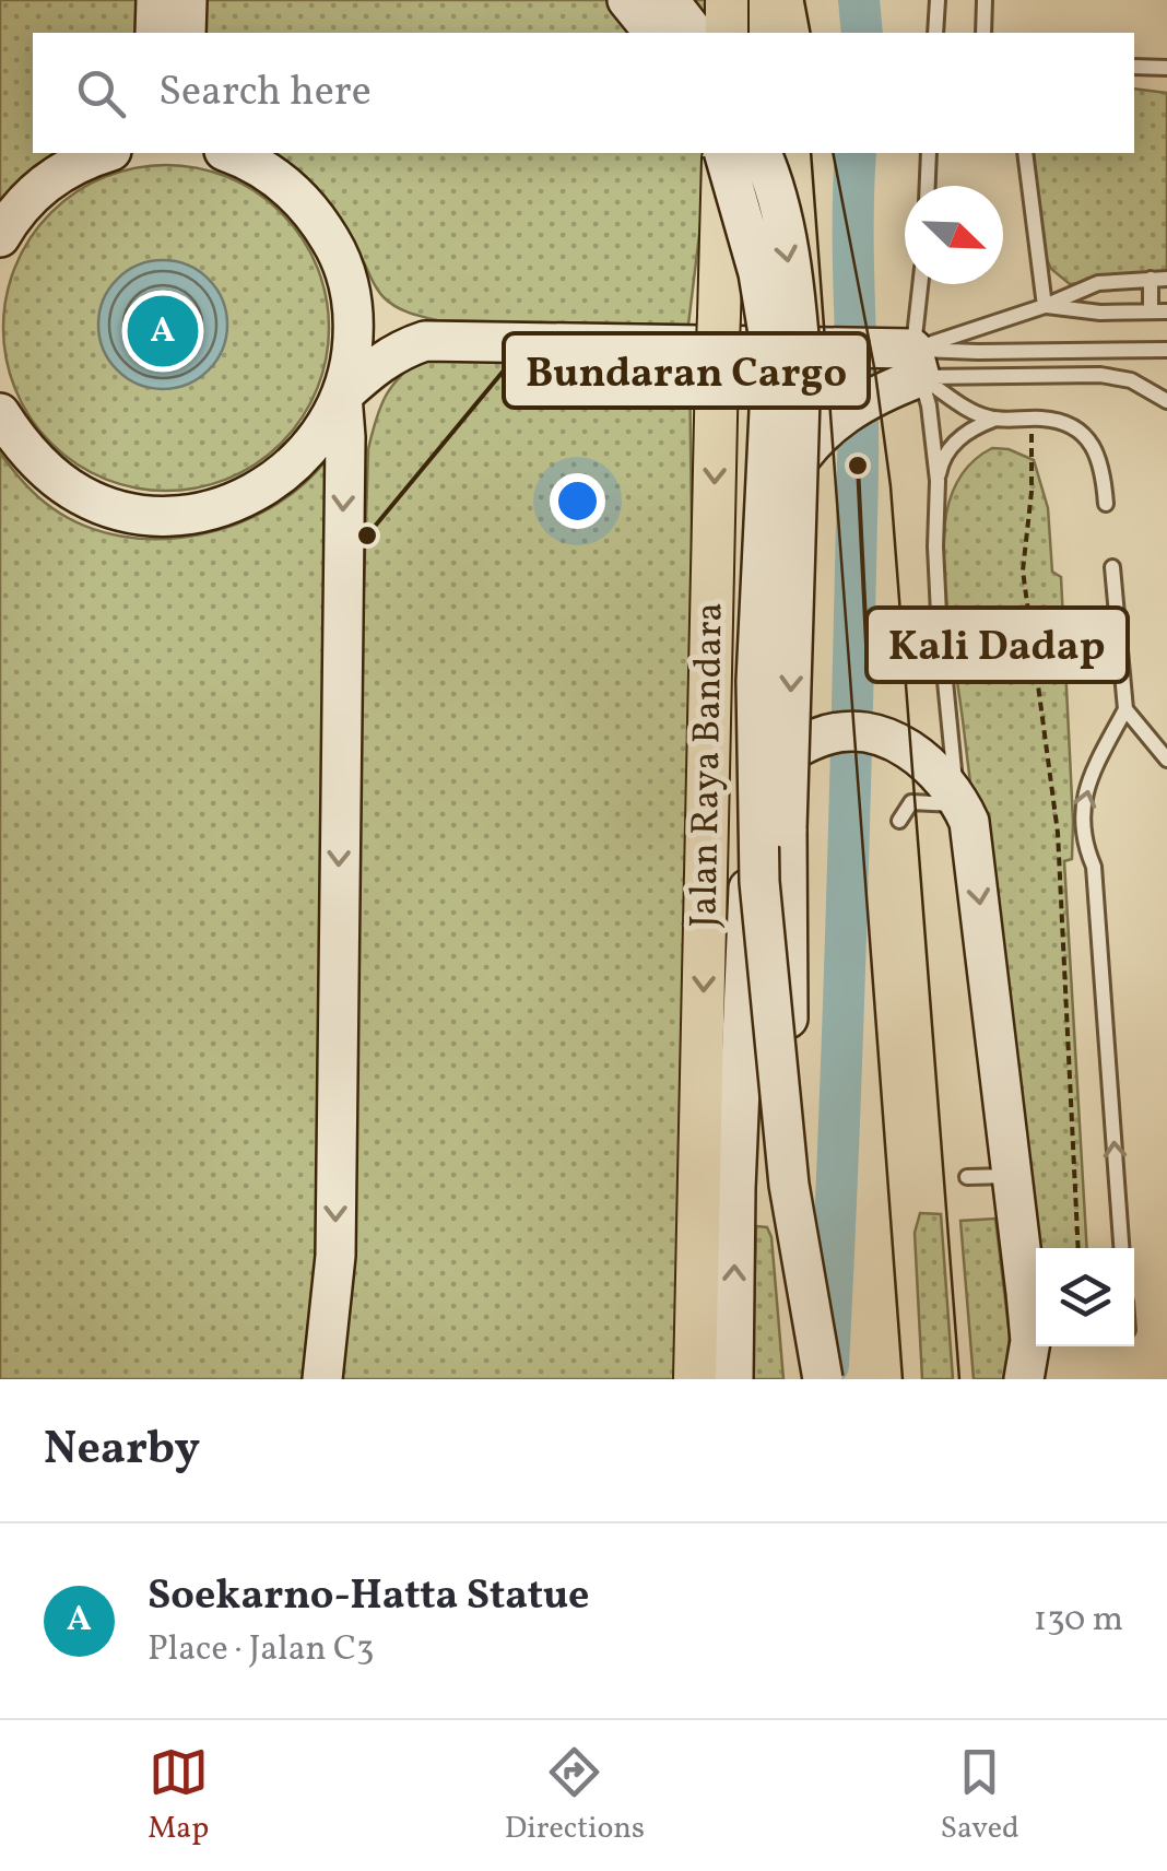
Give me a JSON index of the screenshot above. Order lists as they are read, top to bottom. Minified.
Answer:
{"streets":{"main road":["Jalan Raya Bandara"]},"places":["Kali Dadap","Bundaran Cargo"],"north":"bottom right","page":{"search":"Search here","pins":"A","heading":"Nearby","list":[{"mark":"A","name":"Soekarno-Hatta Statue","note":"Place · Jalan C3","value":"130 m"}],"nav":["Map","Directions","Saved"]}}
